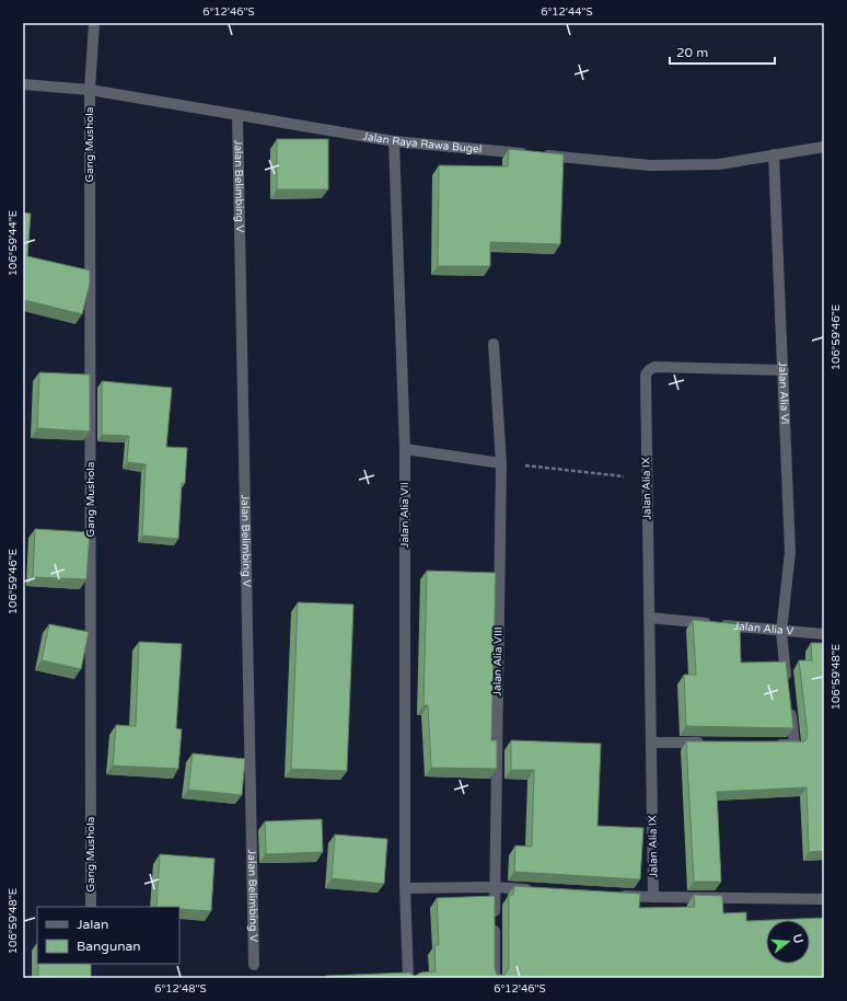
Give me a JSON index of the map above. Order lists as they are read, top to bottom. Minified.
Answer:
{"streets":{"street":["Jalan Raya Rawa Bugel","Gang Mushola","Jalan Belimbing V","Jalan Alia VI","Jalan Alia IX","Jalan Alia VII","Jalan Alia V","Jalan Alia VIII"]},"crossings":[["Jalan Raya Rawa Bugel","Gang Mushola"],["Jalan Raya Rawa Bugel","Jalan Belimbing V"],["Jalan Raya Rawa Bugel","Jalan Alia VI"],["Jalan Raya Rawa Bugel","Jalan Alia VII"],["Jalan Alia VI","Jalan Alia IX"],["Jalan Alia VI","Jalan Alia V"],["Jalan Alia IX","Jalan Alia V"]],"legend":["Jalan","Bangunan"],"scale_bar":"20 m","north":"right","coordinates":["6°12'46\"S","6°12'44\"S","106°59'44\"E","106°59'46\"E","106°59'48\"E","6°12'48\"S"]}
